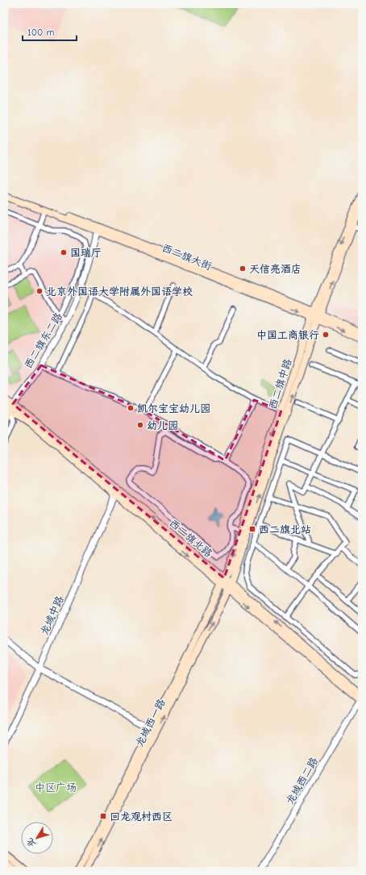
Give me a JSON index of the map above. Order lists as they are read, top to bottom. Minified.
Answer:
{"streets":{"main road":["西二旗大街","西二旗中路","西二旗北路","龙域西一路"],"street":["西二旗东二路","龙域中路","龙域西二路"]},"crossings":[["西二旗大街","西二旗东二路"],["西二旗大街","西二旗中路"],["西二旗东二路","西二旗北路"],["西二旗中路","西二旗北路"],["西二旗中路","龙域西一路"],["西二旗北路","龙域中路"],["西二旗北路","龙域西一路"],["西二旗北路","龙域西二路"]],"parks":["中区广场"],"places":{"other":["国瑞厅","天信亮酒店","北京外国语大学附属外国语学校","中国工商银行","凯尔宝宝幼儿园","幼儿园"],"transit":["西二旗北站","回龙观村西区"]},"scale_bar":"100 m","north":"bottom left"}
